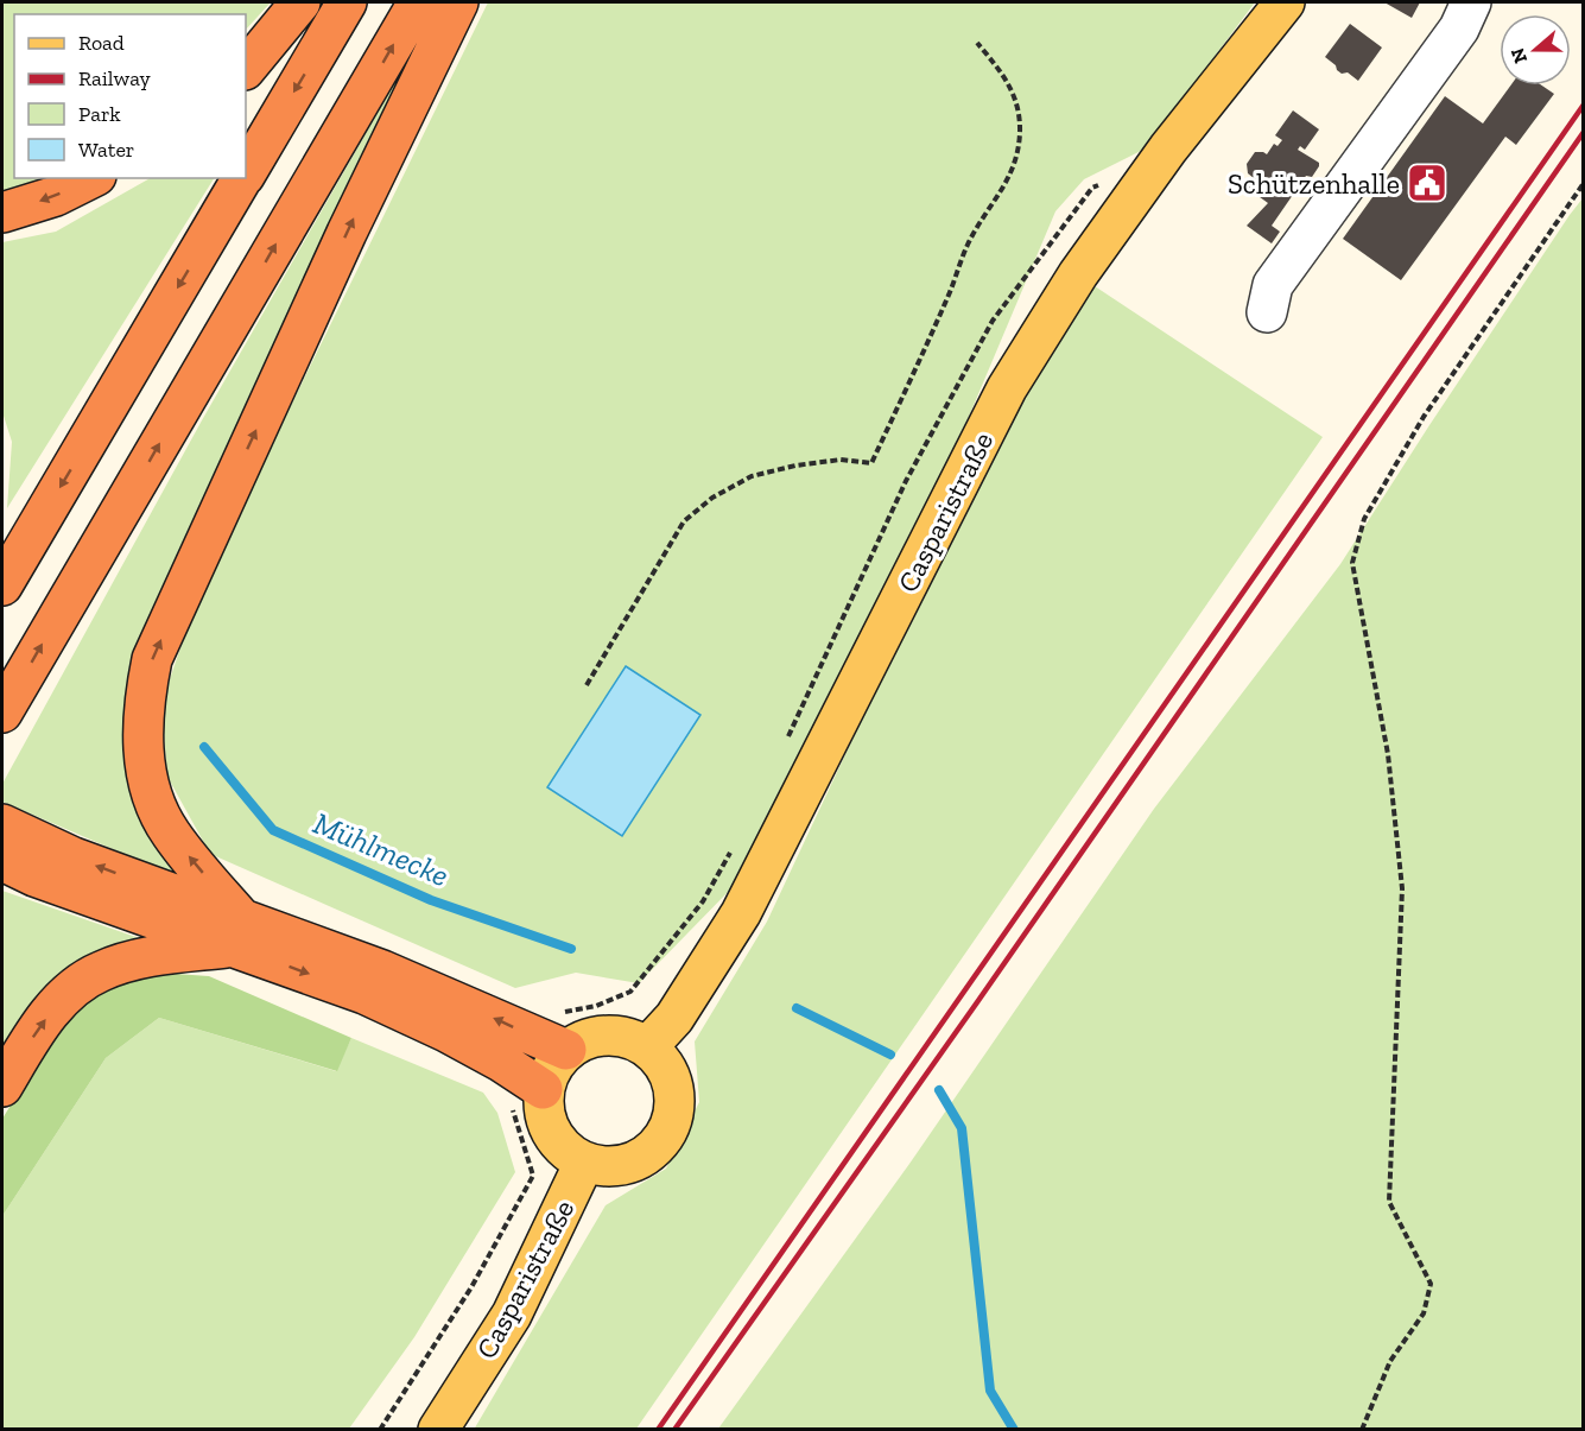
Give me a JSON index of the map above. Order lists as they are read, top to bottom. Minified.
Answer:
{"streets":{"main road":["Casparistraße"]},"water":["Mühlmecke"],"places":{"public building":["Schützenhalle"]},"legend":["Road","Railway","Park","Water"],"north":"left"}
